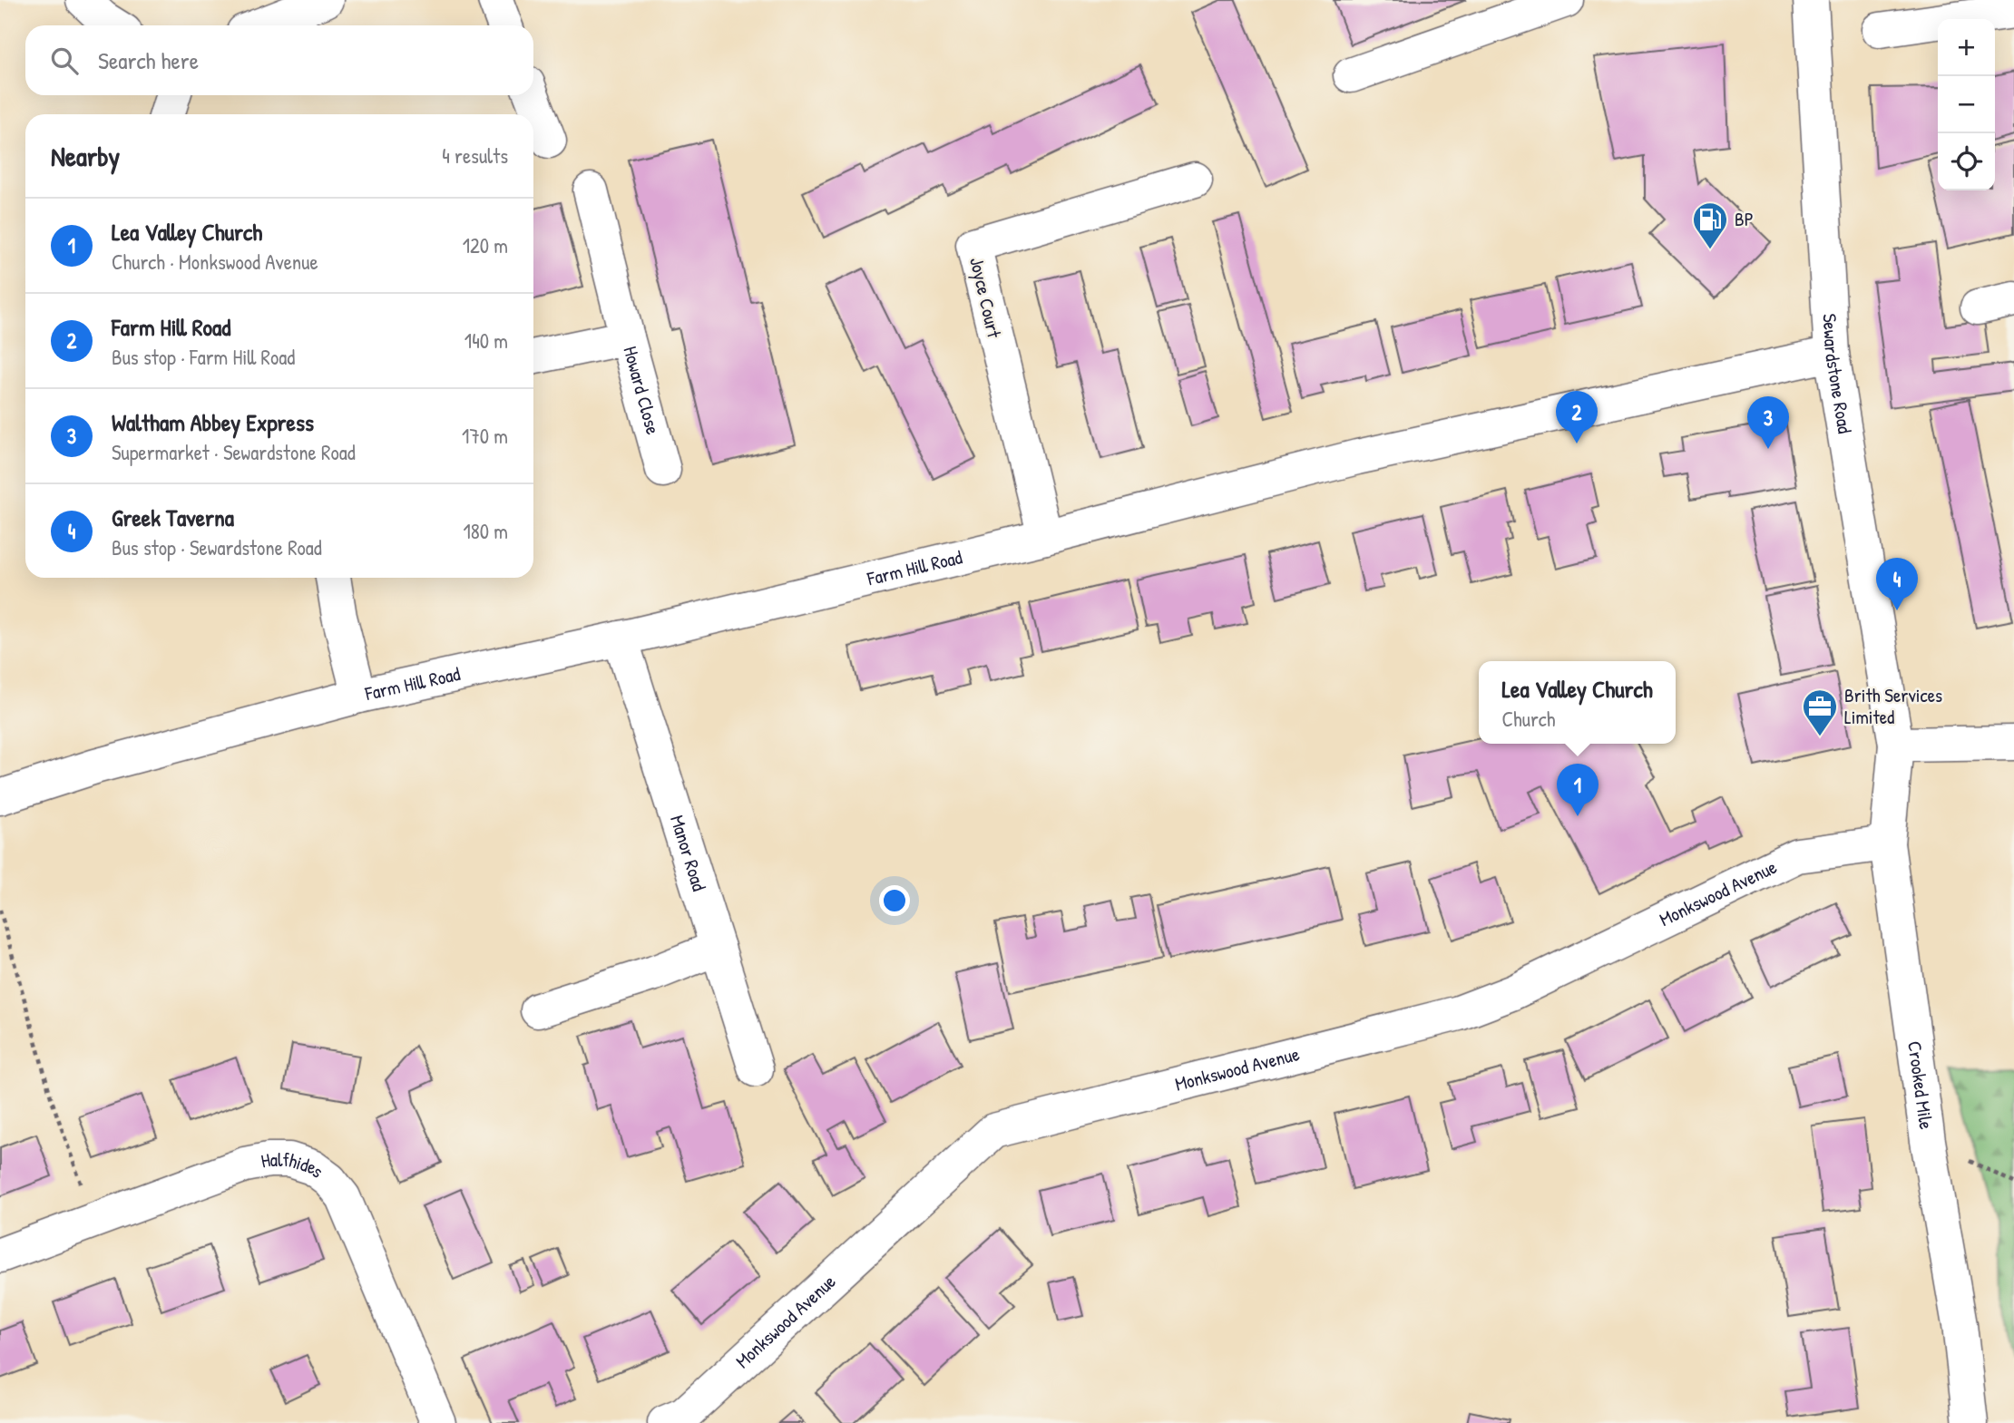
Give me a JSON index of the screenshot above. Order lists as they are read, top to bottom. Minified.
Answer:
{"streets":{"street":["Joyce Court","Sewardstone Road","Howard Close","Farm Hill Road","Manor Road","Monkswood Avenue","Crooked Mile","Halfhides"]},"crossings":[["Joyce Court","Farm Hill Road"],["Sewardstone Road","Farm Hill Road"],["Sewardstone Road","Crooked Mile"],["Farm Hill Road","Manor Road"],["Monkswood Avenue","Crooked Mile"]],"places":{"fuel station":["BP"],"office":["Brith Services Limited"]},"page":{"map_buttons":["+","−"],"search":"Search here","heading":["Nearby","4 results"],"list":[{"mark":"1","name":"Lea Valley Church","note":"Church · Monkswood Avenue","value":"120 m"},{"mark":"2","name":"Farm Hill Road","note":"Bus stop · Farm Hill Road","value":"140 m"},{"mark":"3","name":"Waltham Abbey Express","note":"Supermarket · Sewardstone Road","value":"170 m"},{"mark":"4","name":"Greek Taverna","note":"Bus stop · Sewardstone Road","value":"180 m"}],"pins":["2","3","4","1"],"popup":["Lea Valley Church","Church"]}}
